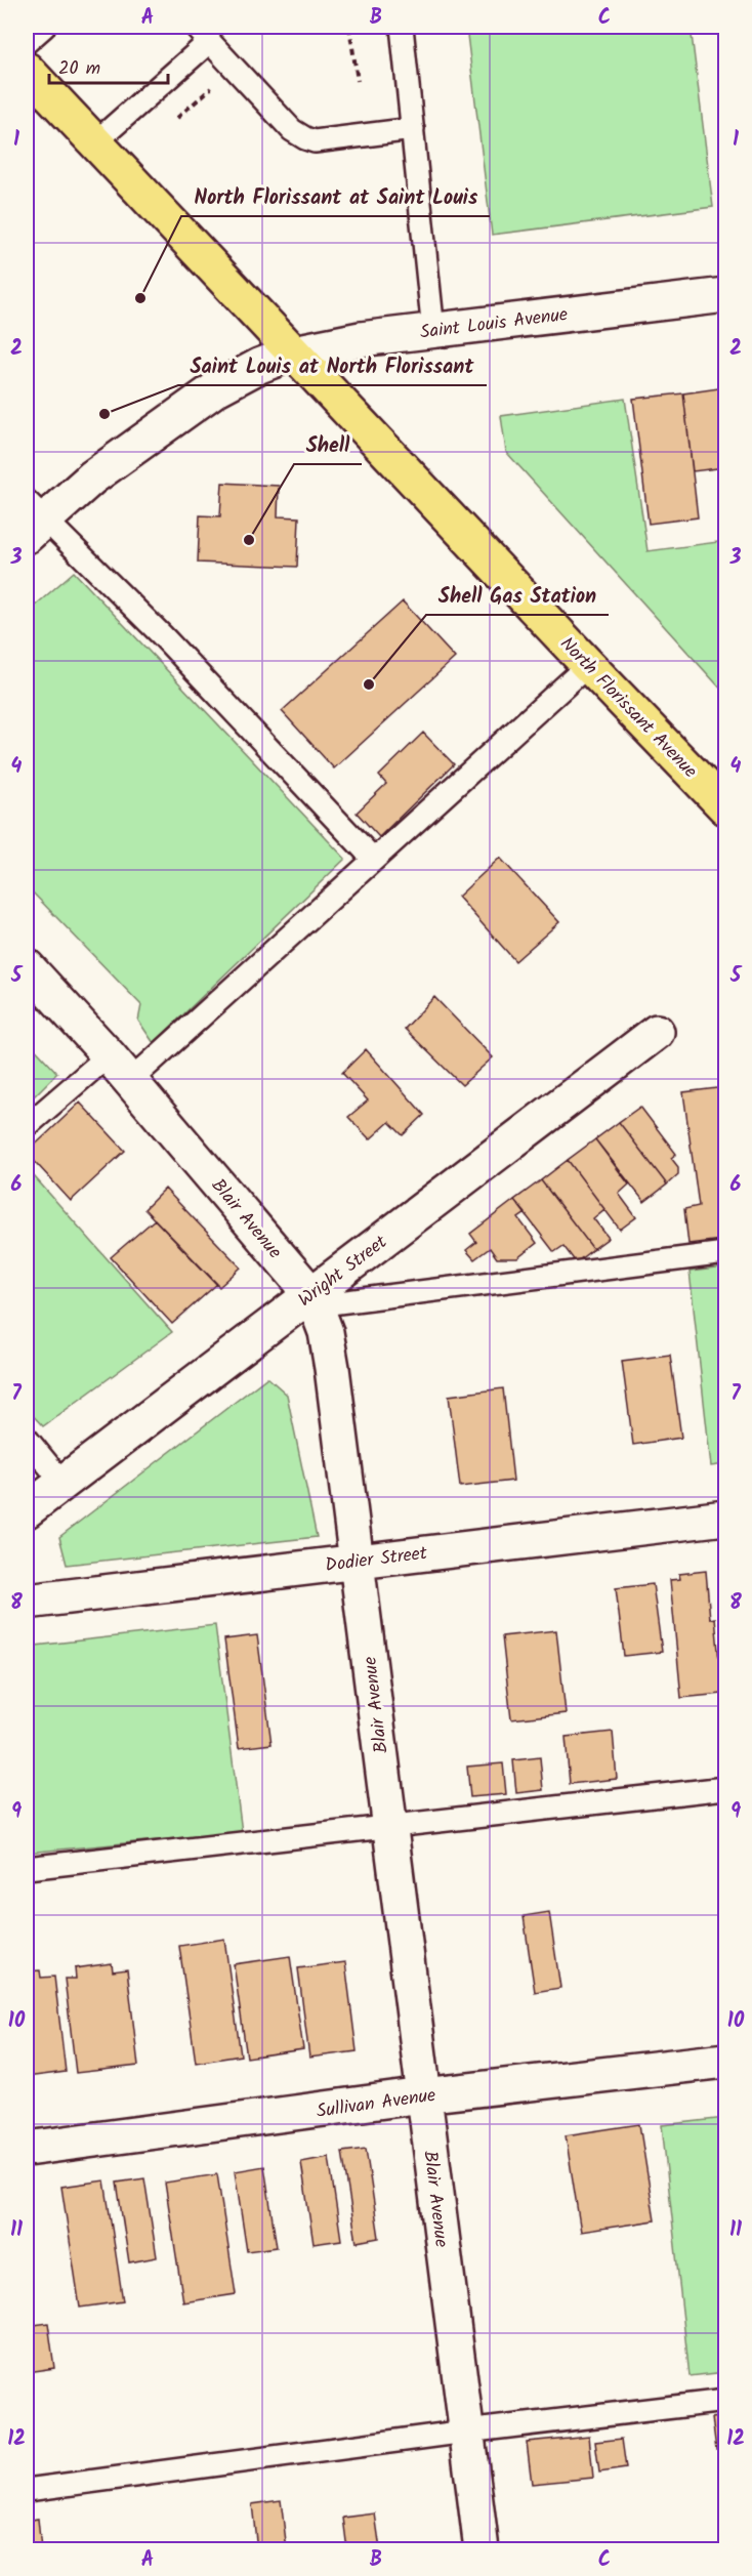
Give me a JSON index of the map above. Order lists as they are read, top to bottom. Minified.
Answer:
{"streets":{"main road":["North Florissant Avenue"],"street":["Saint Louis Avenue","Blair Avenue","Wright Street","Dodier Street","Sullivan Avenue"]},"crossings":[["Saint Louis Avenue","North Florissant Avenue"],["Blair Avenue","Wright Street"],["Blair Avenue","Dodier Street"],["Blair Avenue","Sullivan Avenue"]],"places":["North Florissant at Saint Louis","Saint Louis at North Florissant","Shell","Shell Gas Station"],"scale_bar":"20 m","grid":{"columns":["A","B","C"],"rows":["1","2","3","4","5","6","7","8","9","10","11","12"]}}
